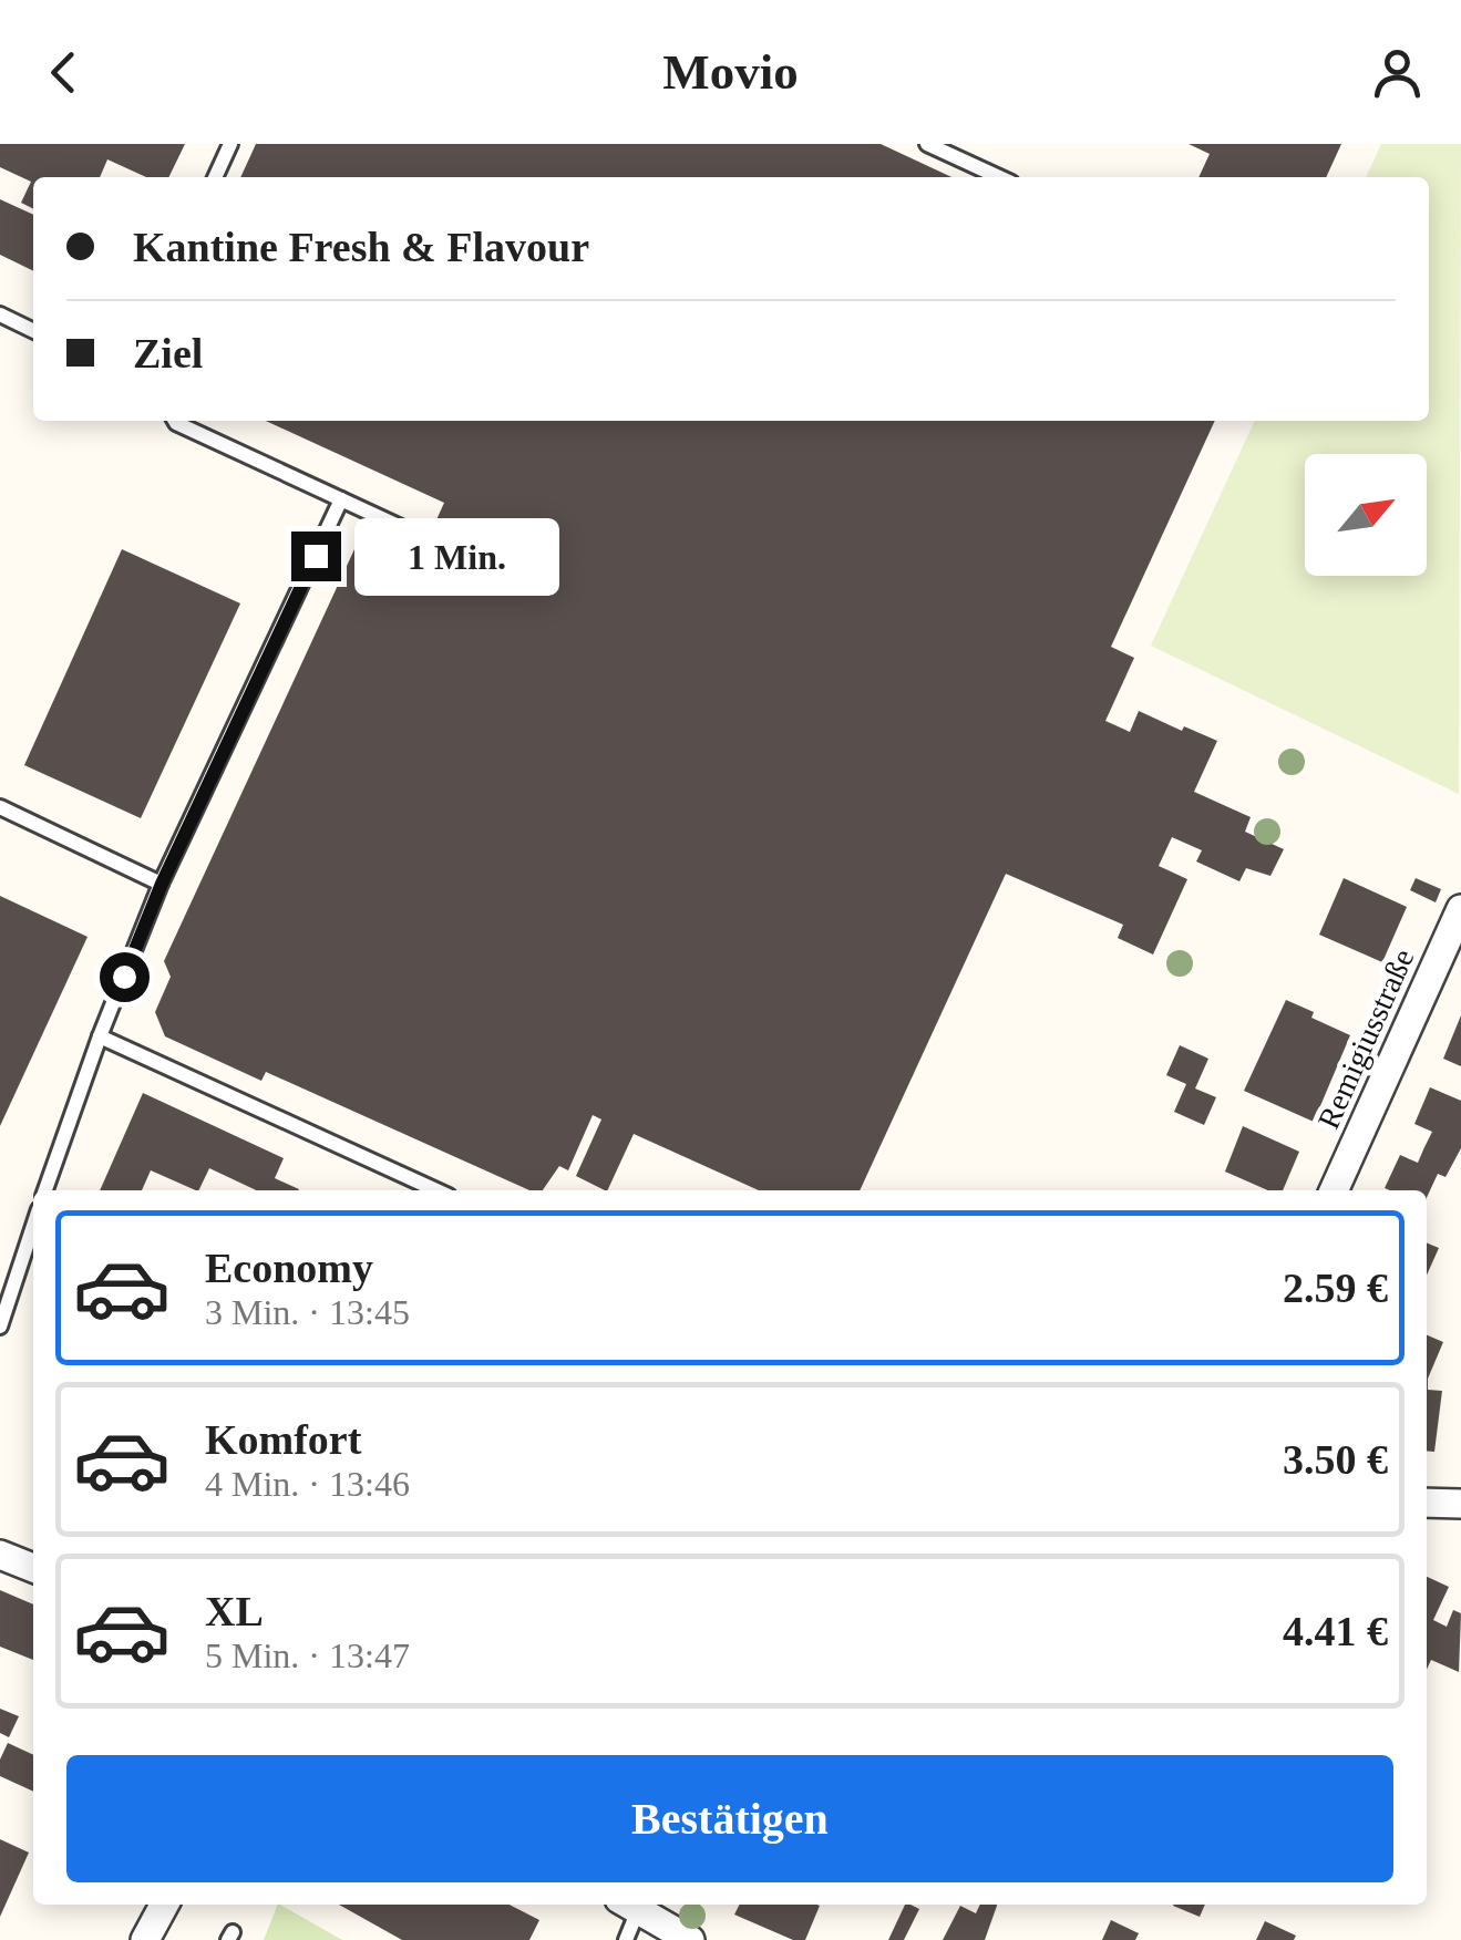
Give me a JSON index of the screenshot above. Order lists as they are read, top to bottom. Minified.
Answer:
{"streets":{"street":["Remigiusstraße"]},"north":"top right","page":{"header":"Movio","banner":["Kantine Fresh & Flavour","Ziel"],"bubble":"1 Min.","list":[{"name":"Economy","note":"3 Min. · 13:45","value":"2.59 €"},{"name":"Komfort","note":"4 Min. · 13:46","value":"3.50 €"},{"name":"XL","note":"5 Min. · 13:47","value":"4.41 €"}],"buttons":"Bestätigen"}}
